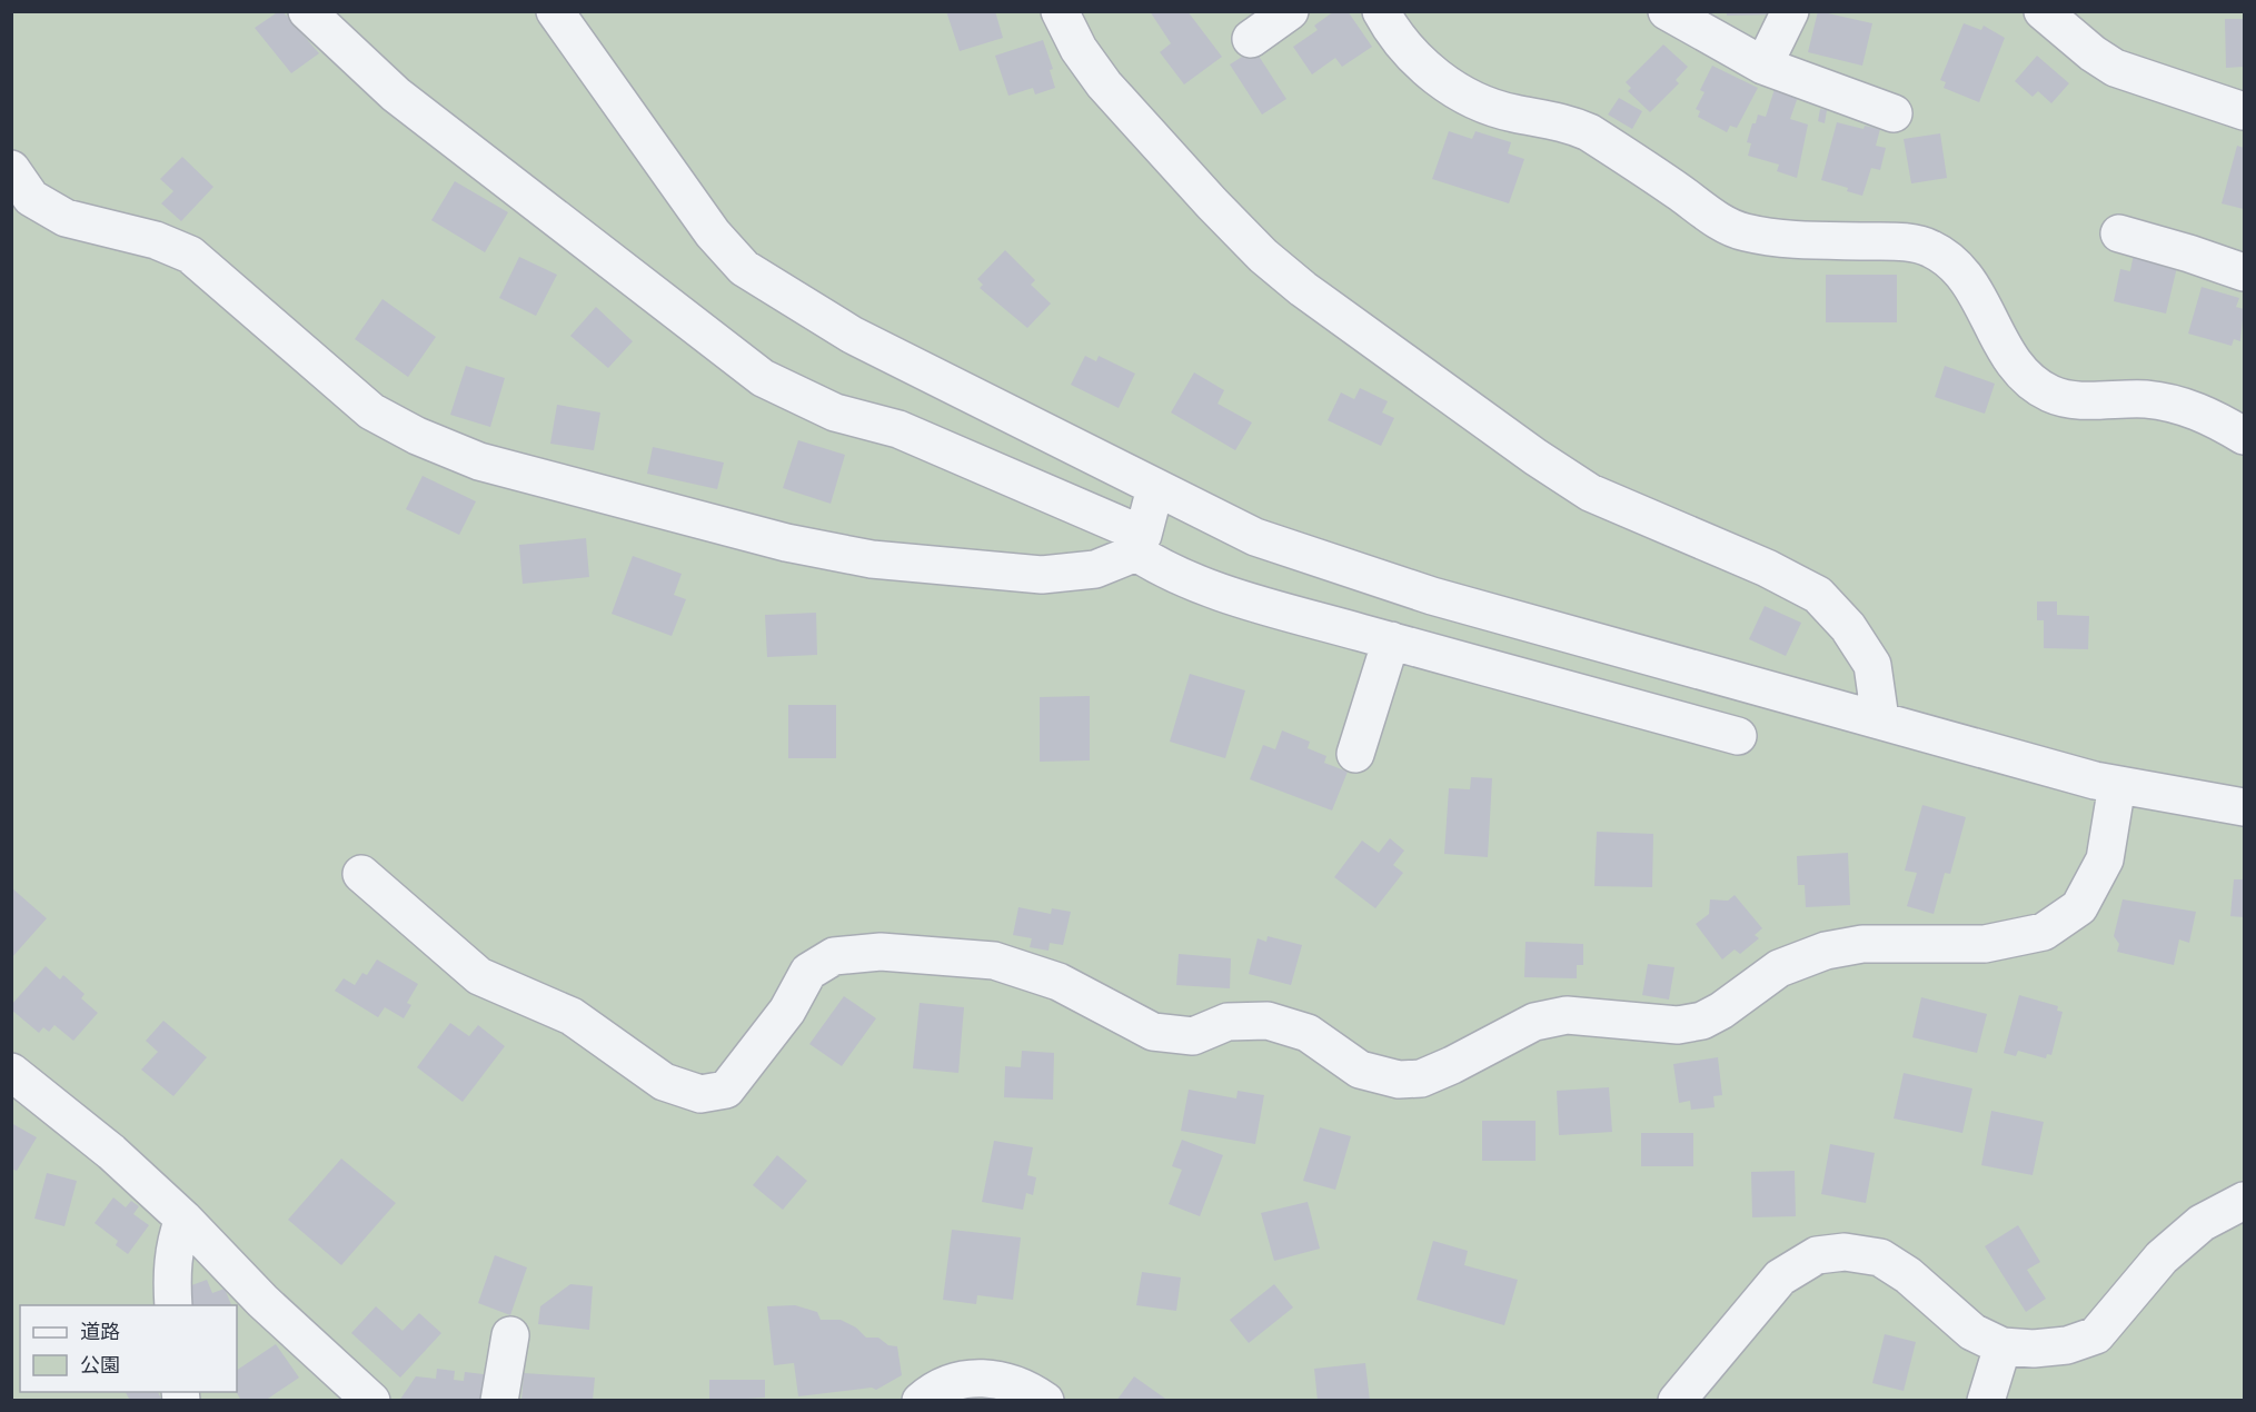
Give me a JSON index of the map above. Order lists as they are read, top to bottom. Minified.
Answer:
{"legend":["道路","公園"]}
